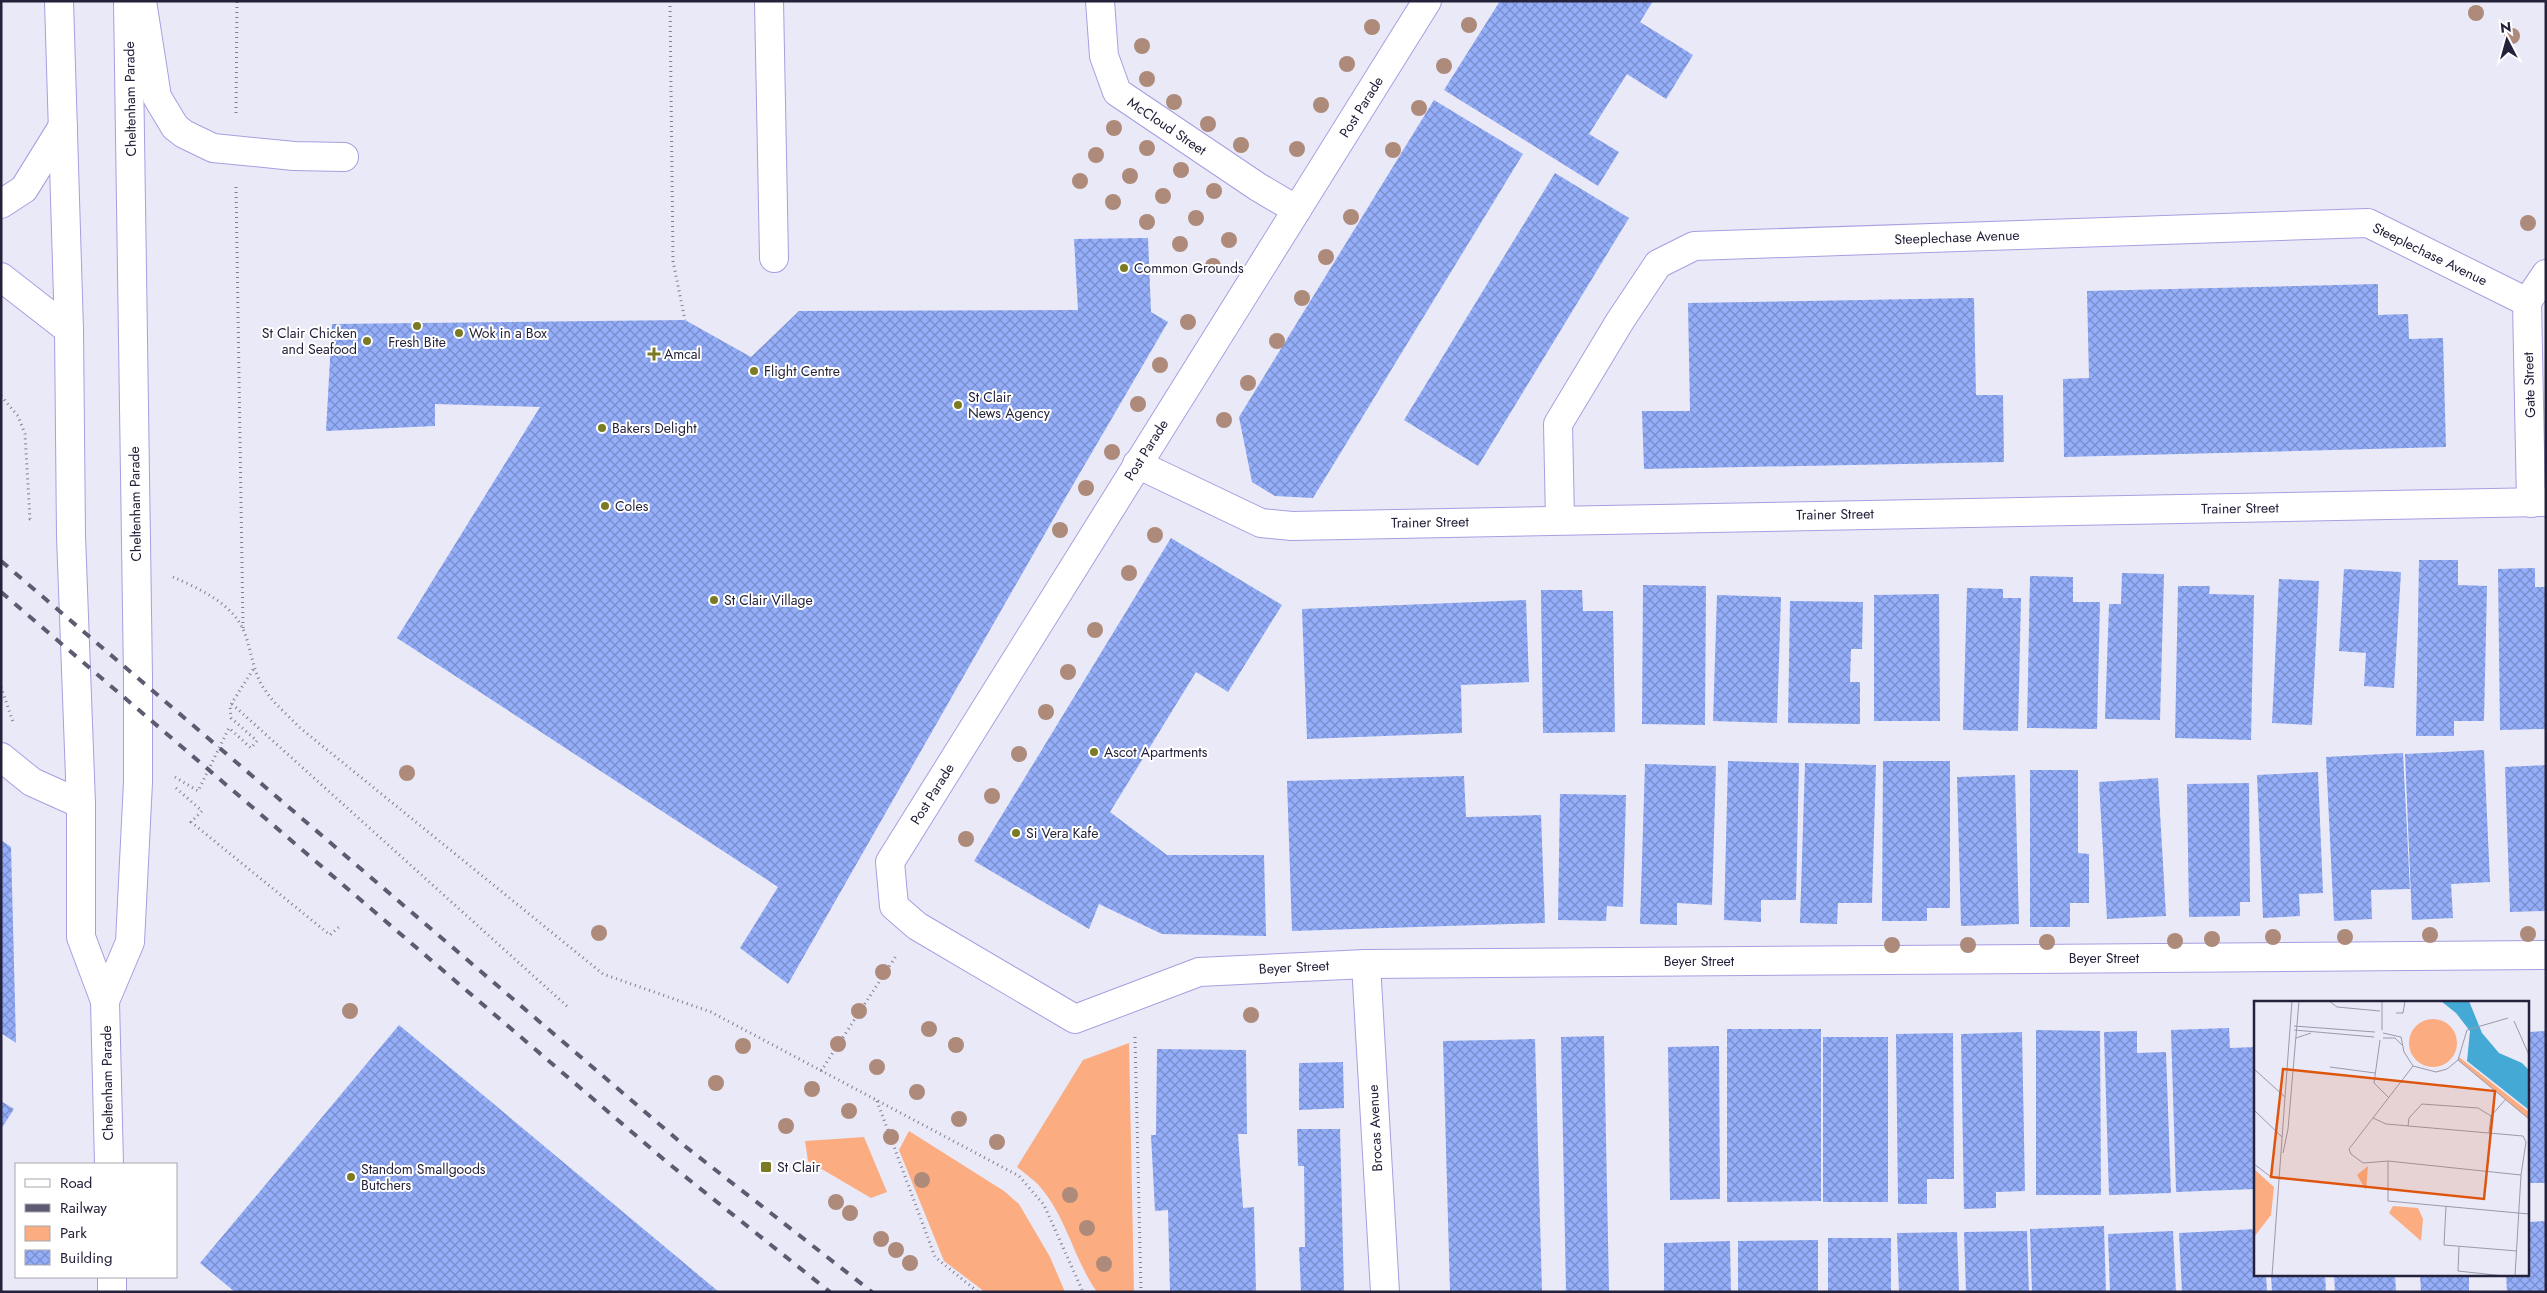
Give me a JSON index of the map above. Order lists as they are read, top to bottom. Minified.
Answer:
{"streets":{"street":["Cheltenham Parade","Post Parade","McCloud Street","Steeplechase Avenue","Gate Street","Trainer Street","Beyer Street","Brocas Avenue"]},"crossings":[["Post Parade","McCloud Street"],["Post Parade","Trainer Street"],["Post Parade","Beyer Street"],["Steeplechase Avenue","Gate Street"],["Steeplechase Avenue","Trainer Street"],["Gate Street","Trainer Street"],["Beyer Street","Brocas Avenue"]],"places":{"other":["Common Grounds","Fresh Bite","Wok in a Box","St Clair Chicken and Seafood","Flight Centre","St Clair News Agency","Bakers Delight","Coles","St Clair Village","Ascot Apartments","Si Vera Kafe","Standom Smallgoods Butchers"],"health":["Amcal"],"transit":["St Clair"]},"legend":["Road","Railway","Park","Building"],"north":"top"}
